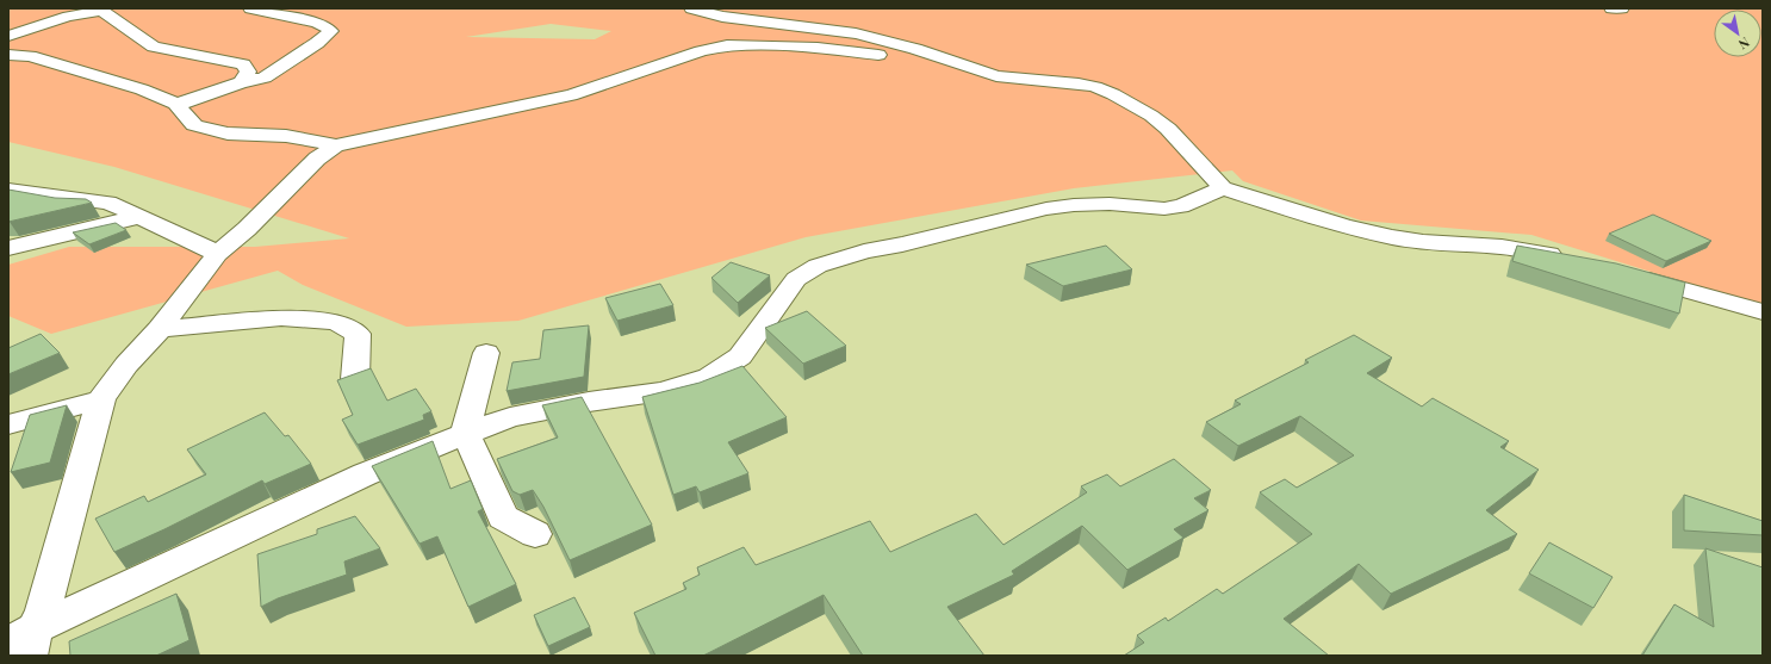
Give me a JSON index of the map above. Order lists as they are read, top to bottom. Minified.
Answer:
{"north":"bottom right"}
